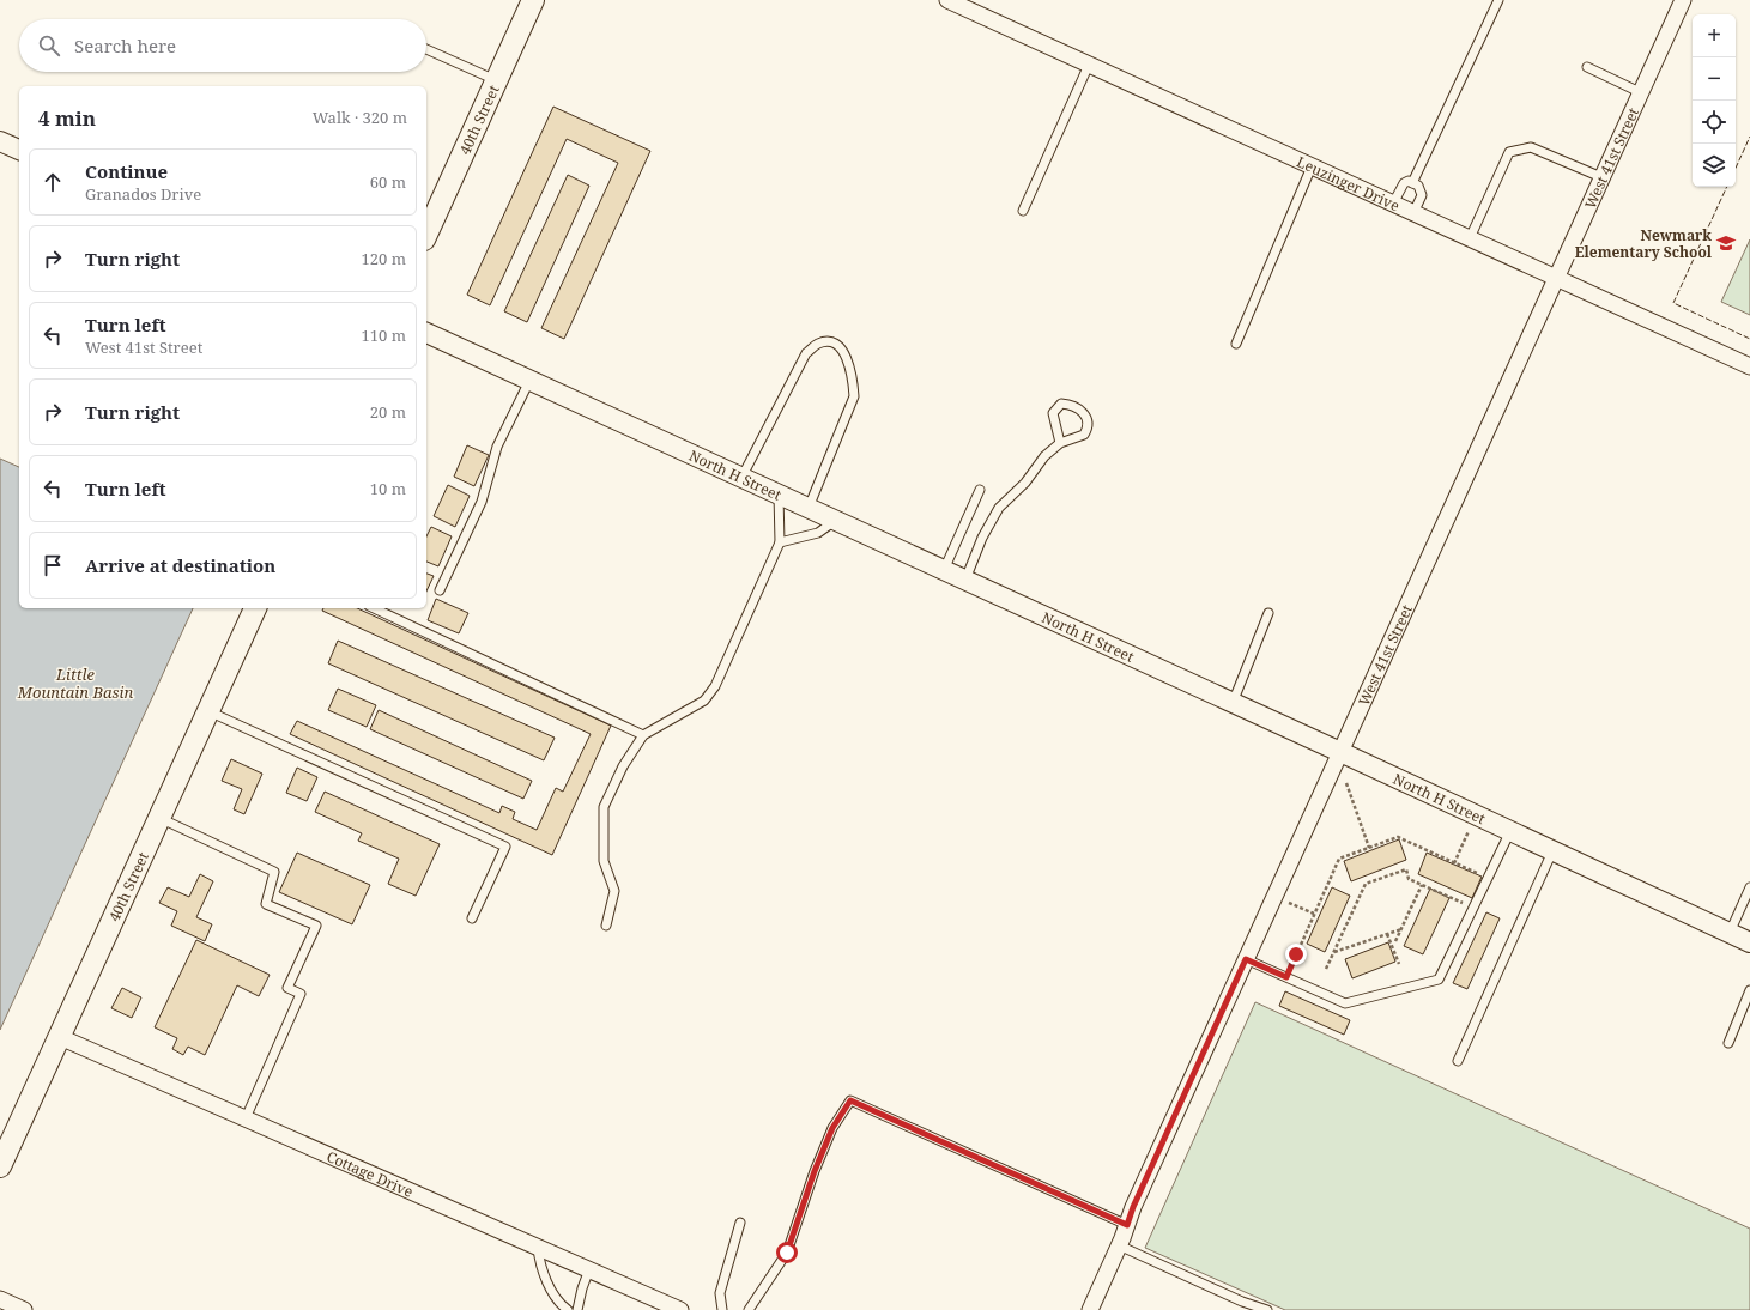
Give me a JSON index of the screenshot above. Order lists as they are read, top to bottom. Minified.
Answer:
{"streets":{"main road":["40th Street"],"street":["West 41st Street","Leuzinger Drive","North H Street","Cottage Drive"]},"crossings":[["40th Street","Cottage Drive"],["West 41st Street","Leuzinger Drive"],["West 41st Street","North H Street"]],"water":["Little Mountain Basin"],"places":{"school or university":["Newmark Elementary School"]},"page":{"map_buttons":["+","−"],"search":"Search here","heading":["4 min","Walk · 320 m"],"list":[["Continue","Granados Drive","60 m"],["Turn right","120 m"],["Turn left","West 41st Street","110 m"],["Turn right","20 m"],["Turn left","10 m"],"Arrive at destination"]}}
